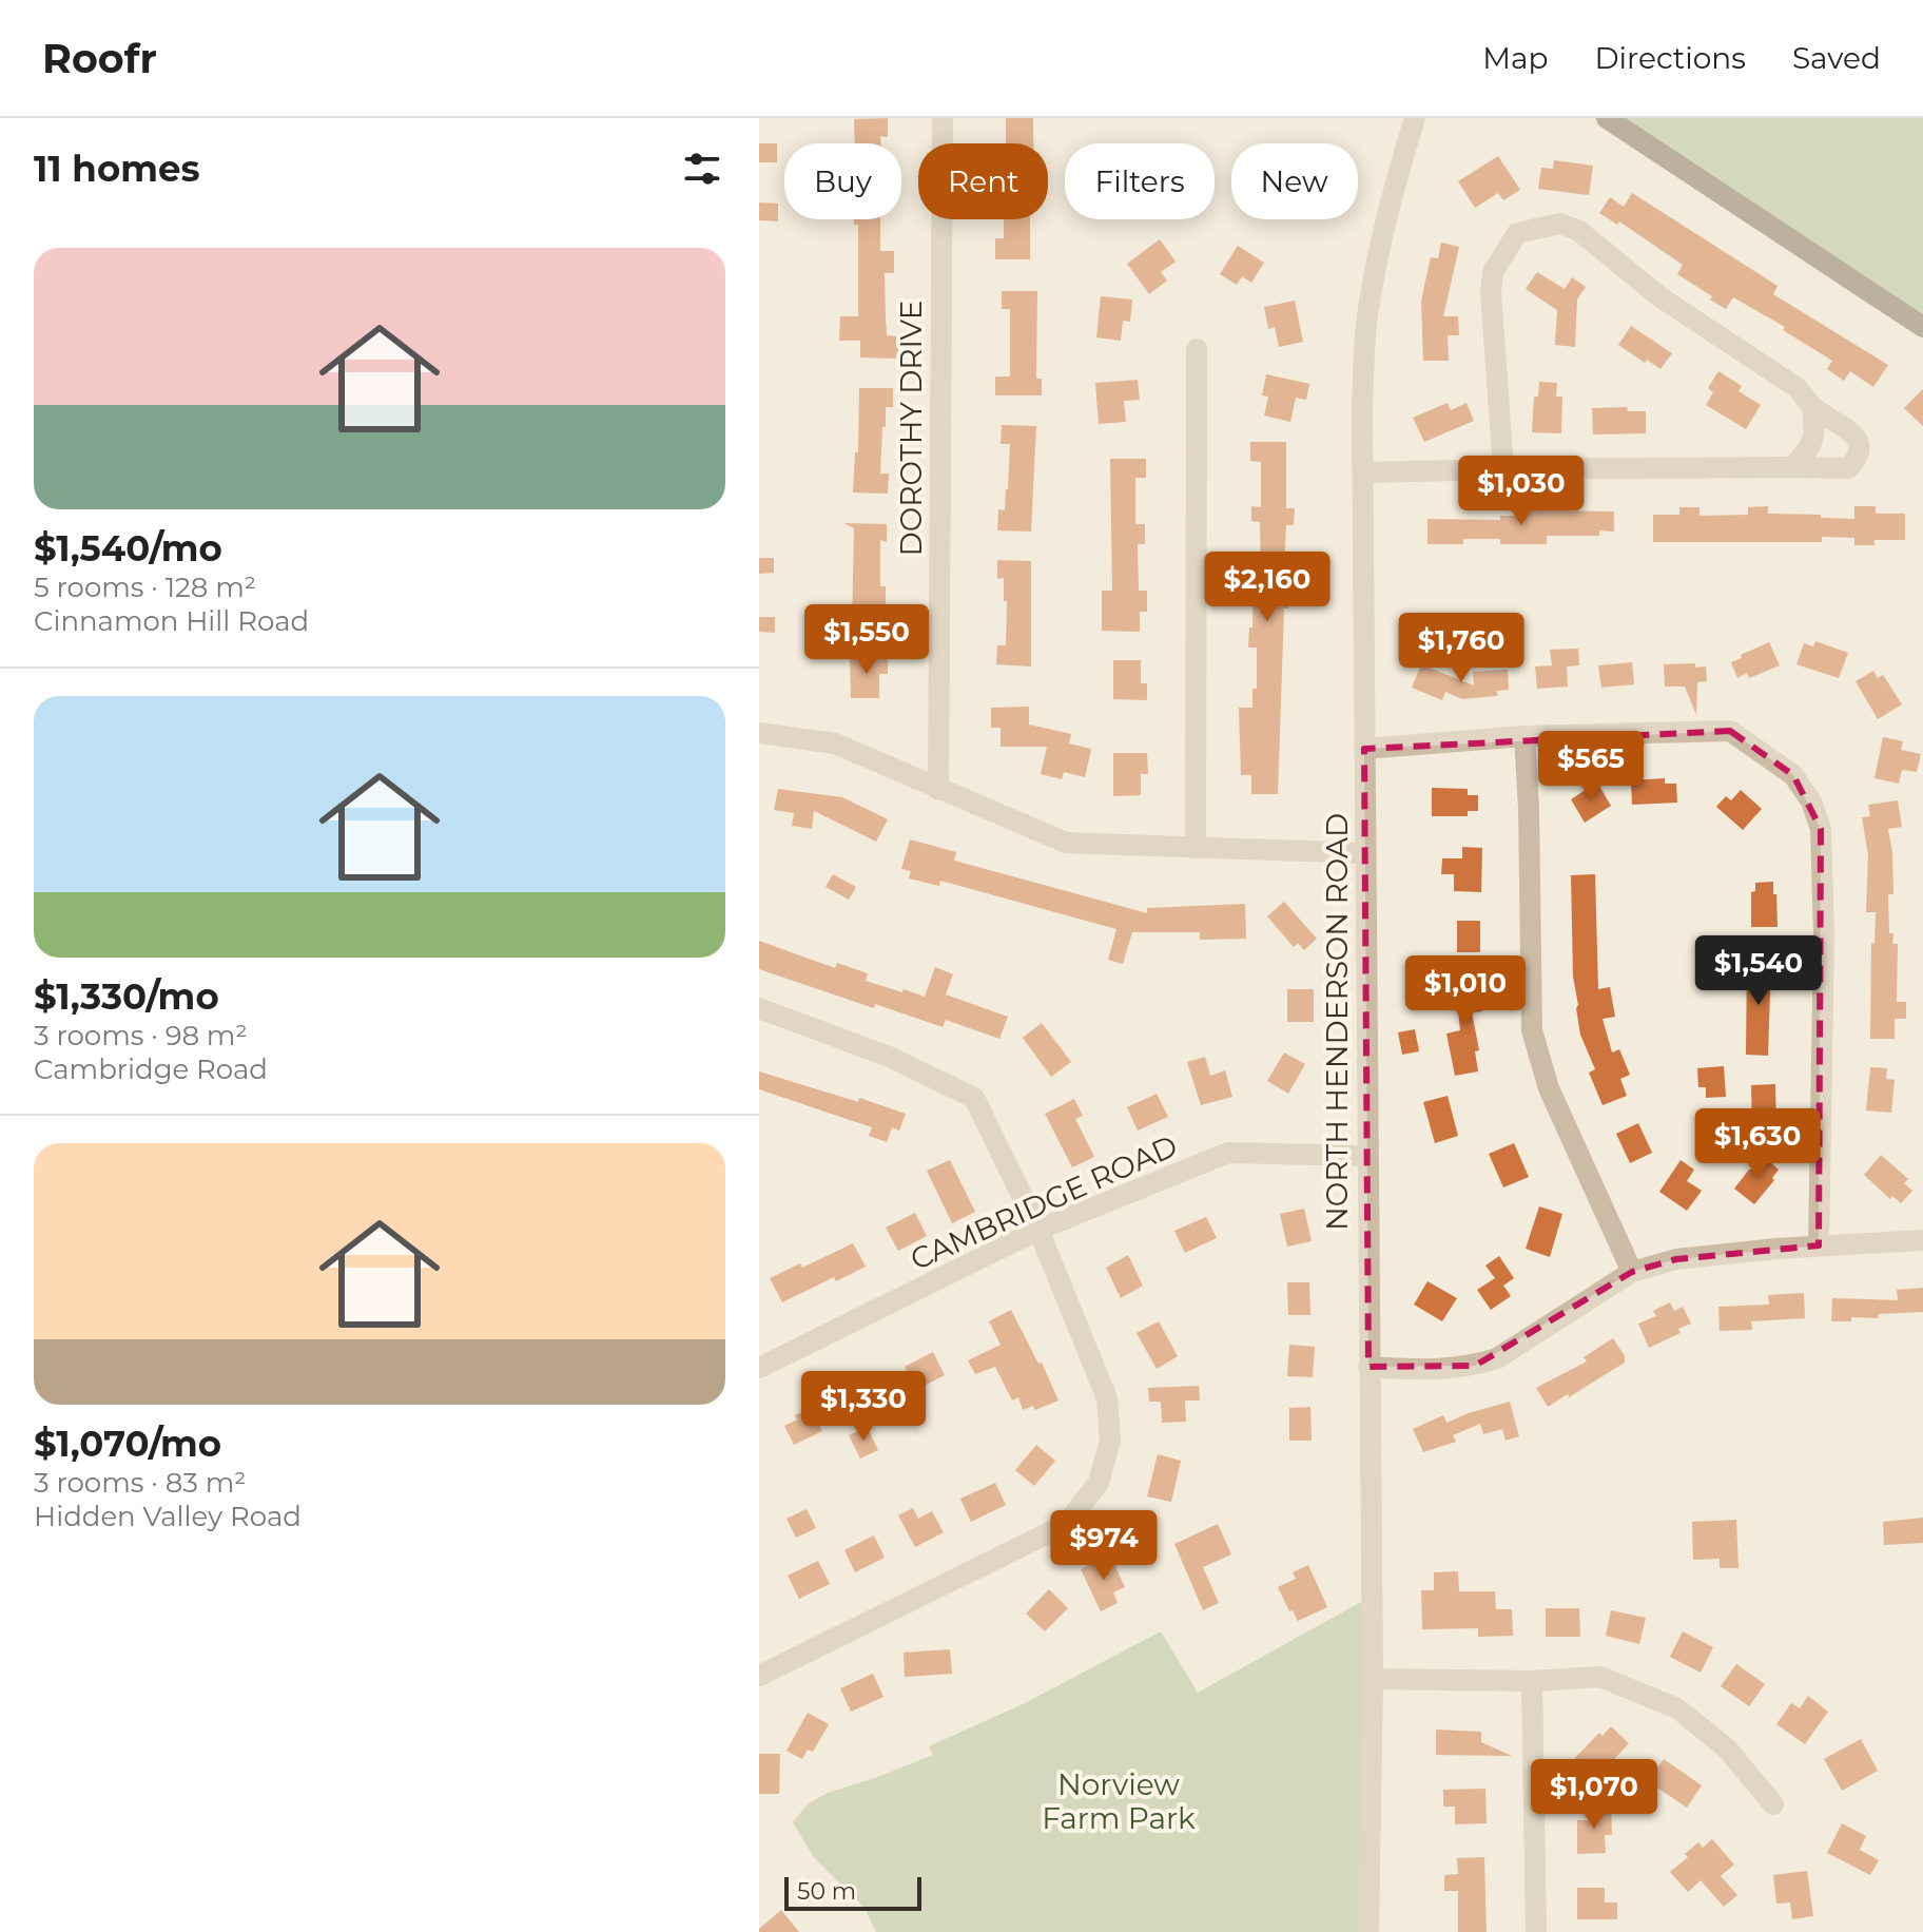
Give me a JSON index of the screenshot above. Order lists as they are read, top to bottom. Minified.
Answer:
{"streets":{"street":["DOROTHY DRIVE","NORTH HENDERSON ROAD","CAMBRIDGE ROAD"]},"crossings":[["NORTH HENDERSON ROAD","CAMBRIDGE ROAD"]],"parks":["Norview Farm Park"],"scale_bar":"50 m","page":{"header":"Roofr","nav":["Map","Directions","Saved"],"heading":"11 homes","chip":["Buy","Rent","Filters","New"],"list":[{"name":"$1,540/mo","note":"5 rooms · 128 m² · Cinnamon Hill Road"},{"name":"$1,330/mo","note":"3 rooms · 98 m² · Cambridge Road"},{"name":"$1,070/mo","note":"3 rooms · 83 m² · Hidden Valley Road"}],"price":["$1,030","$2,160","$1,550","$1,760","$565","$1,540","$1,010","$1,630","$1,330","$974","$1,070"],"scale":"50 m"}}
